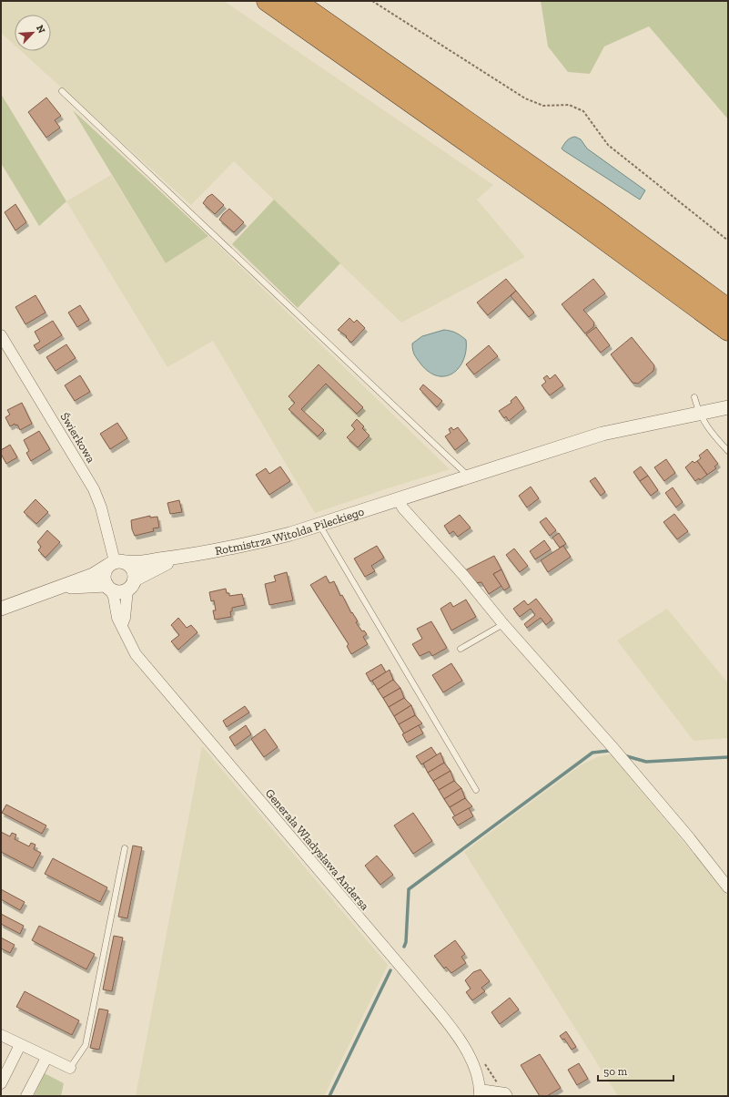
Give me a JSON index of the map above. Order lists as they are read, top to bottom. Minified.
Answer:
{"streets":{"street":["Świerkowa","Rotmistrza Witolda Pileckiego","Generała Władysława Andersa"]},"crossings":[["Świerkowa","Rotmistrza Witolda Pileckiego"],["Świerkowa","Generała Władysława Andersa"],["Rotmistrza Witolda Pileckiego","Generała Władysława Andersa"]],"scale_bar":"50 m","north":"top right"}
